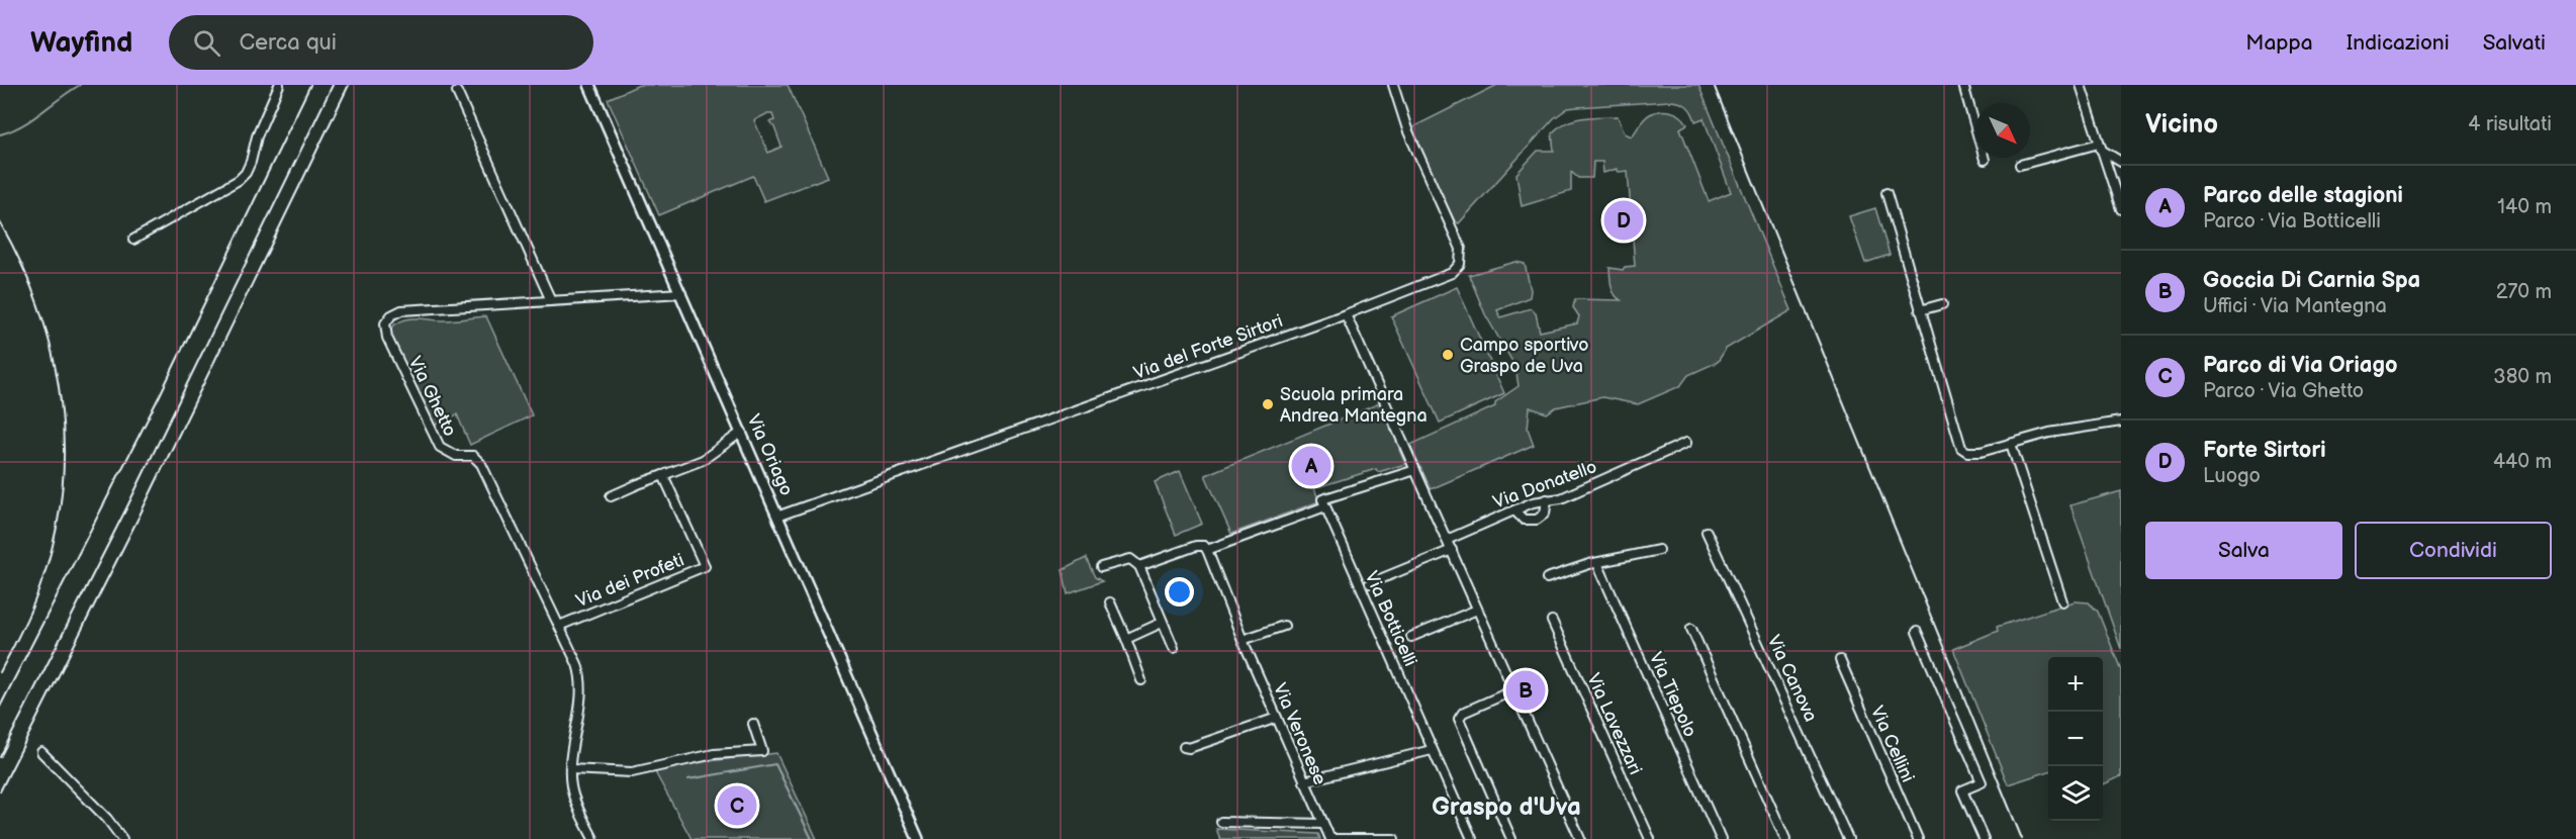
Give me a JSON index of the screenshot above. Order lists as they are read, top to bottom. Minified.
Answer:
{"streets":{"street":["Via del Forte Sirtori","Via Ghetto","Via Oriago","Via Donatello","Via dei Profeti","Via Botticelli","Via Canova","Via Tiepolo","Via Lavezzari","Via Veronese","Via Cellini"]},"crossings":[["Via del Forte Sirtori","Via Oriago"],["Via Ghetto","Via Oriago"],["Via Ghetto","Via dei Profeti"]],"districts":["Graspo d'Uva"],"places":["Campo sportivo Graspo de Uva","Scuola primara Andrea Mantegna"],"north":"bottom right","page":{"header":"Wayfind","search":"Cerca qui","nav":["Mappa","Indicazioni","Salvati"],"heading":["Vicino","4 risultati"],"list":[{"mark":"A","name":"Parco delle stagioni","note":"Parco · Via Botticelli","value":"140 m"},{"mark":"B","name":"Goccia Di Carnia Spa","note":"Uffici · Via Mantegna","value":"270 m"},{"mark":"C","name":"Parco di Via Oriago","note":"Parco · Via Ghetto","value":"380 m"},{"mark":"D","name":"Forte Sirtori","note":"Luogo","value":"440 m"}],"pins":["D","A","B","C"],"buttons":["Salva","Condividi"],"map_buttons":["+","−"]}}
